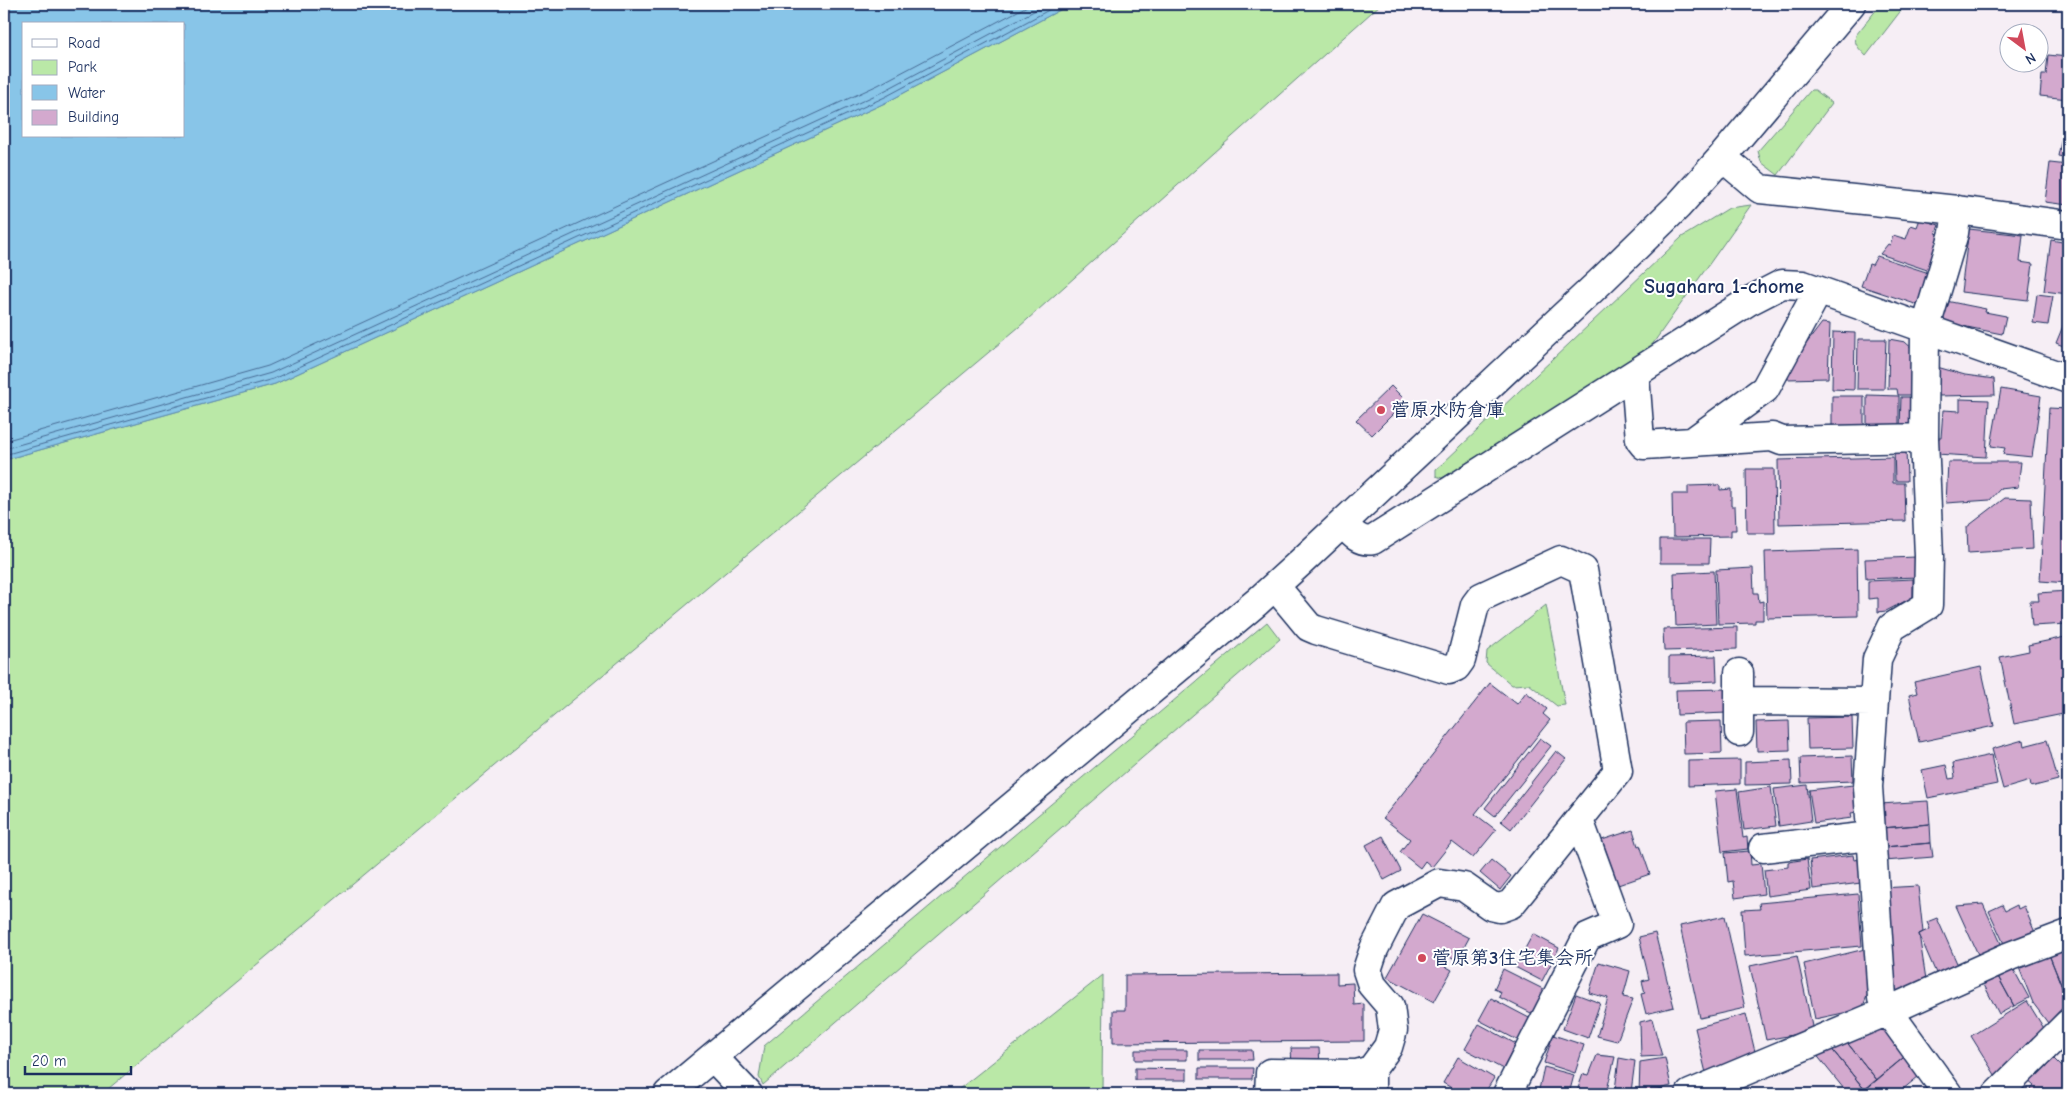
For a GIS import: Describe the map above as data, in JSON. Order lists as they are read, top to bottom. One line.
{"districts":["Sugahara 1-chome"],"places":["菅原水防倉庫","菅原第3住宅集会所"],"legend":["Road","Park","Water","Building"],"scale_bar":"20 m","north":"bottom right"}
